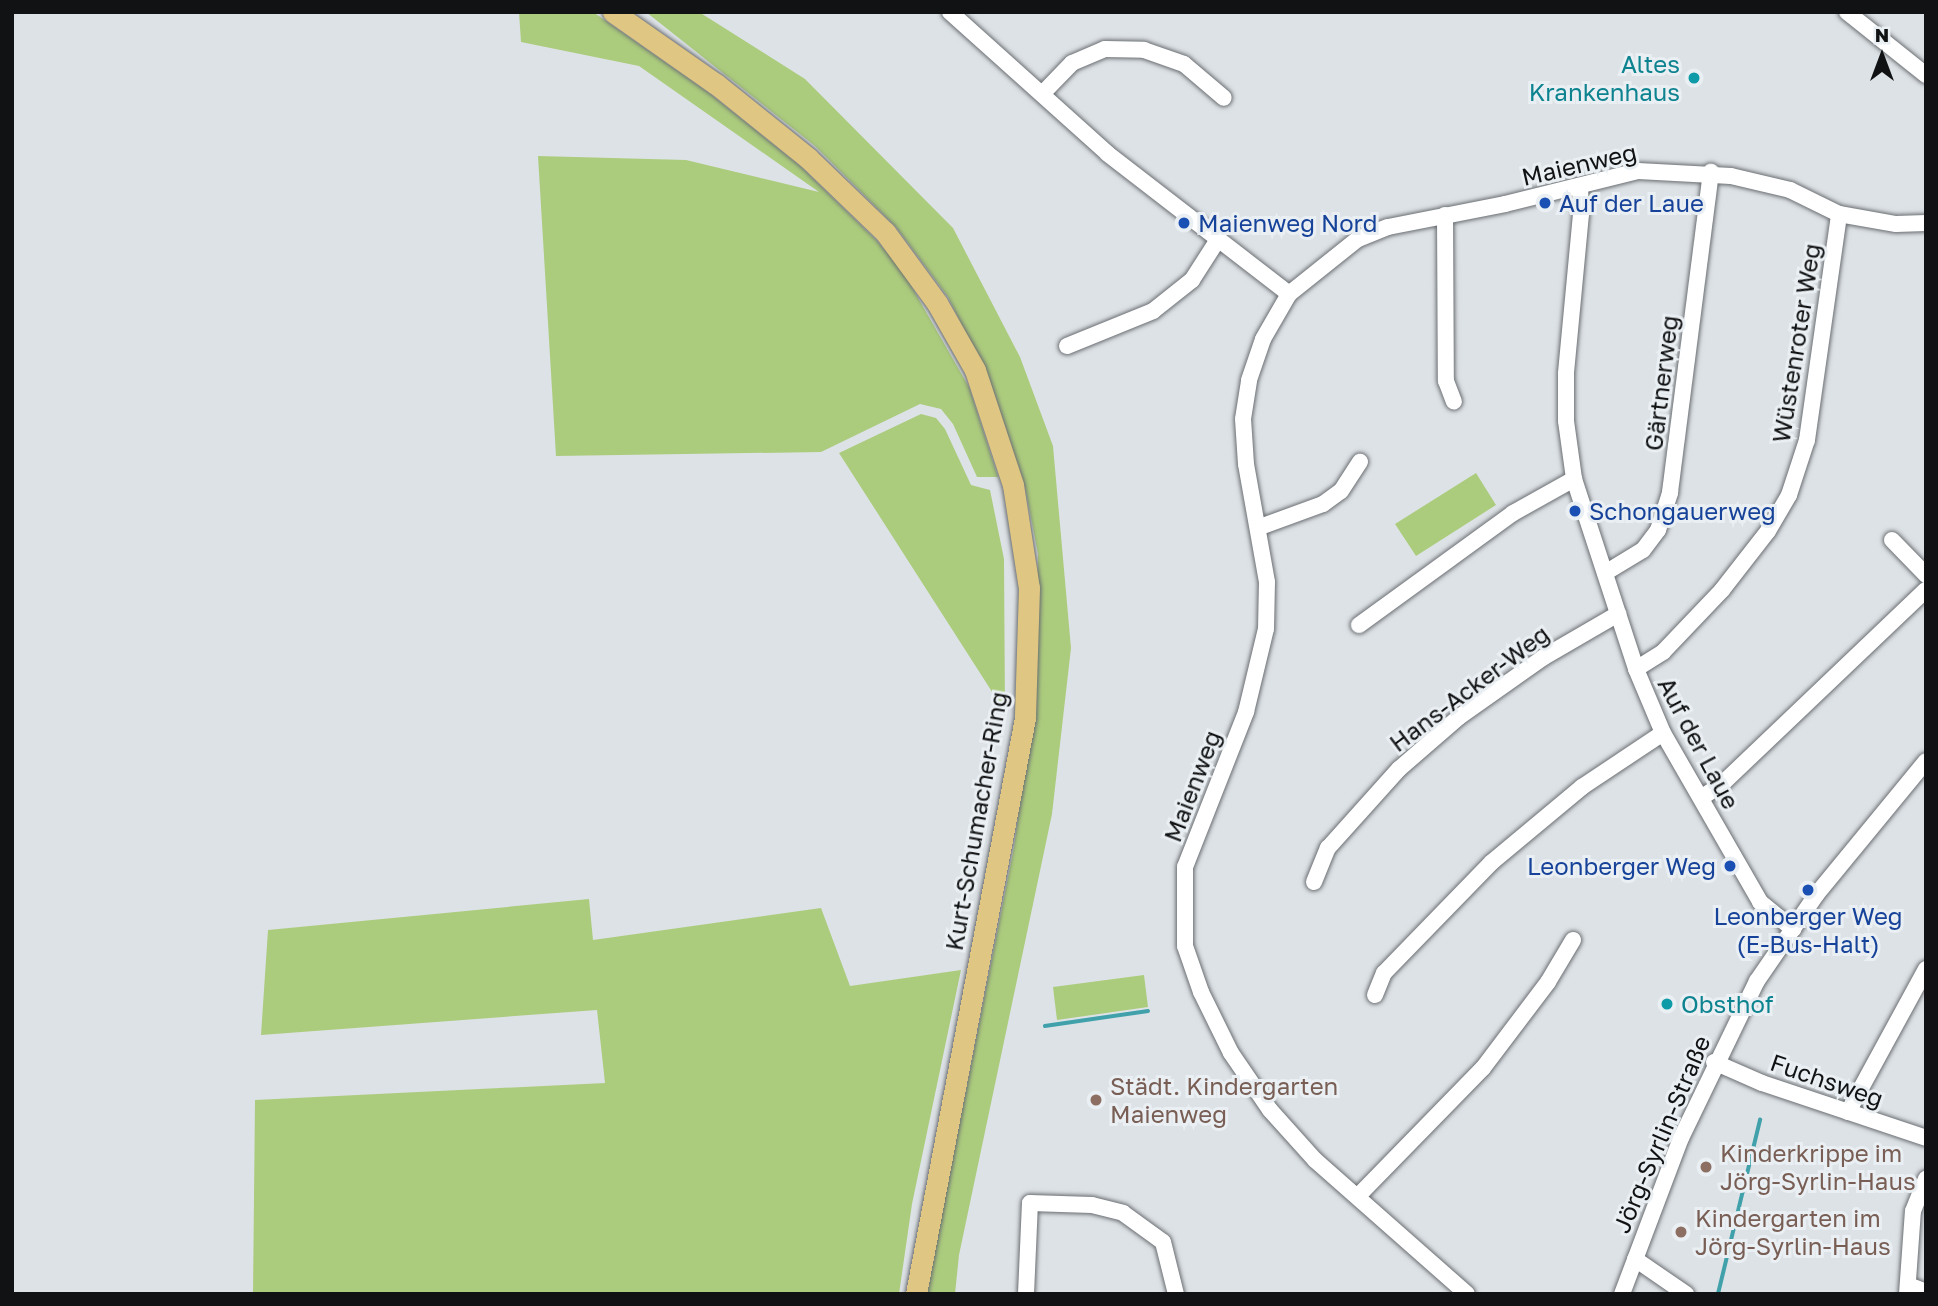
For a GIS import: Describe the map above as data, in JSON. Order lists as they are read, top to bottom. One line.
{"streets":{"main road":["Kurt-Schumacher-Ring"],"street":["Maienweg","Wüstenroter Weg","Gärtnerweg","Hans-Acker-Weg","Auf der Laue","Fuchsweg","Jörg-Syrlin-Straße"]},"crossings":[["Maienweg","Wüstenroter Weg"],["Maienweg","Gärtnerweg"],["Maienweg","Auf der Laue"],["Wüstenroter Weg","Auf der Laue"],["Gärtnerweg","Auf der Laue"],["Hans-Acker-Weg","Auf der Laue"],["Auf der Laue","Jörg-Syrlin-Straße"],["Fuchsweg","Jörg-Syrlin-Straße"]],"places":["Altes Krankenhaus","Auf der Laue","Maienweg Nord","Schongauerweg","Leonberger Weg","Leonberger Weg (E-Bus-Halt)","Obsthof","Städt. Kindergarten Maienweg","Kinderkrippe im Jörg-Syrlin-Haus","Kindergarten im Jörg-Syrlin-Haus"],"north":"top"}
